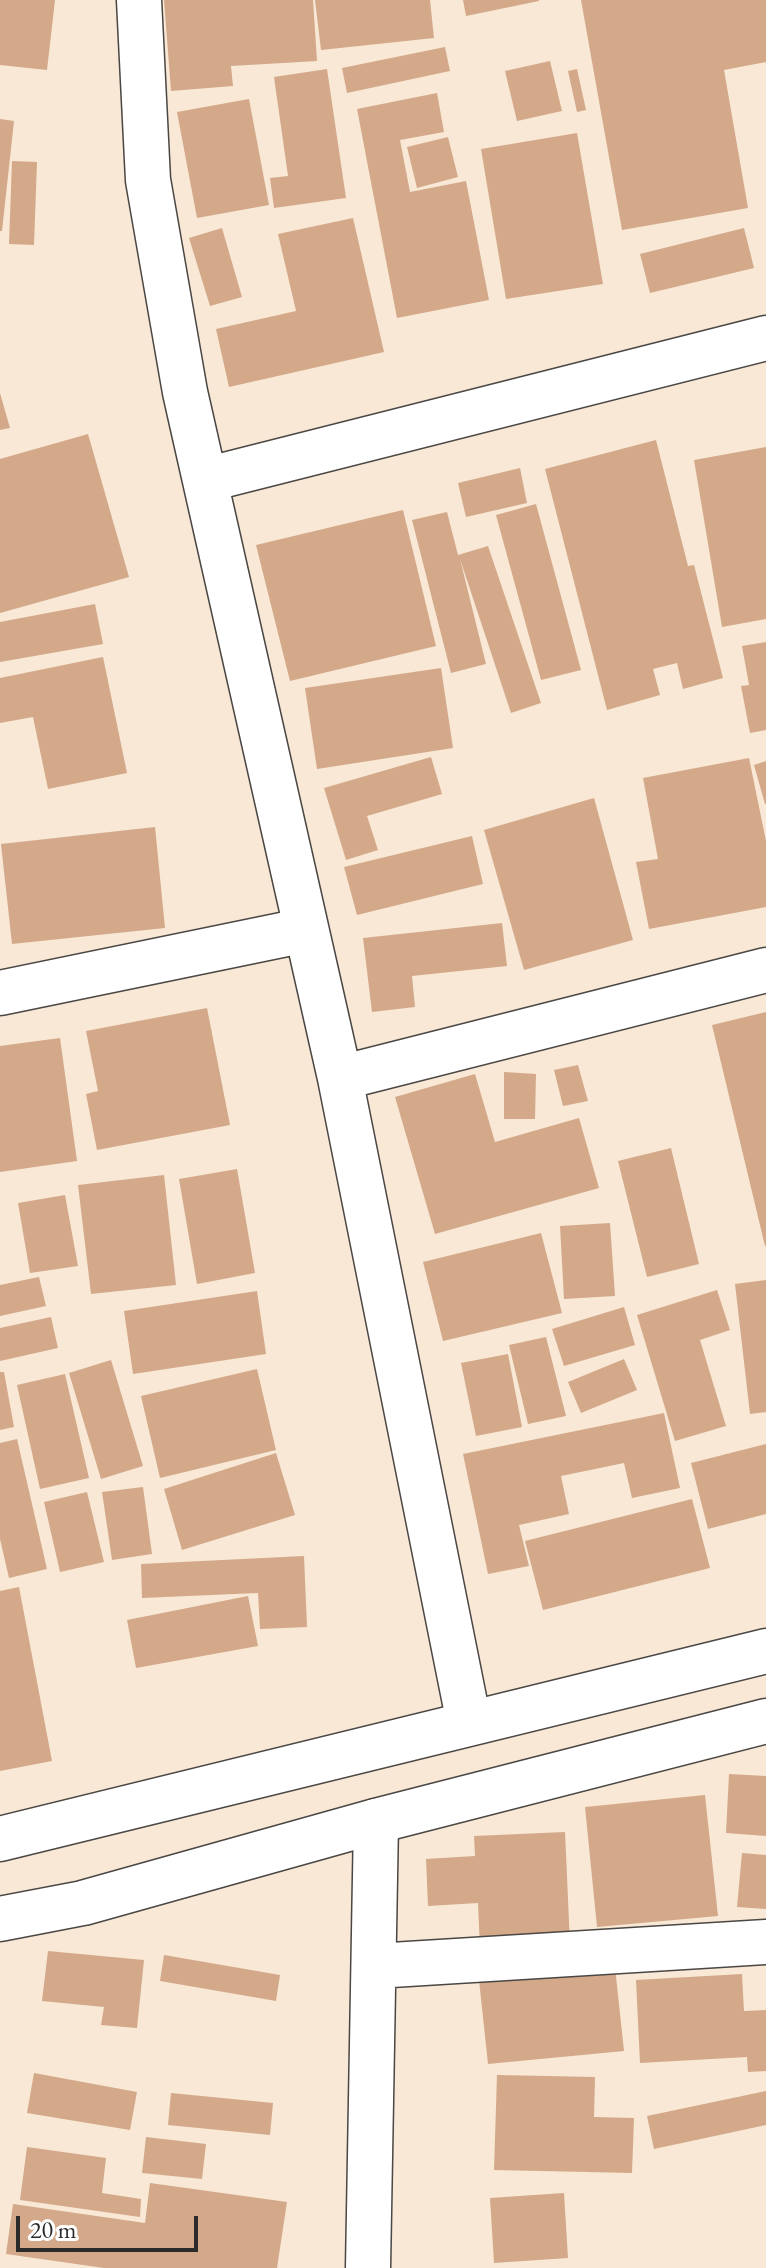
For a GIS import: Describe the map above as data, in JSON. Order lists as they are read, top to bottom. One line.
{"scale_bar":"20 m"}
